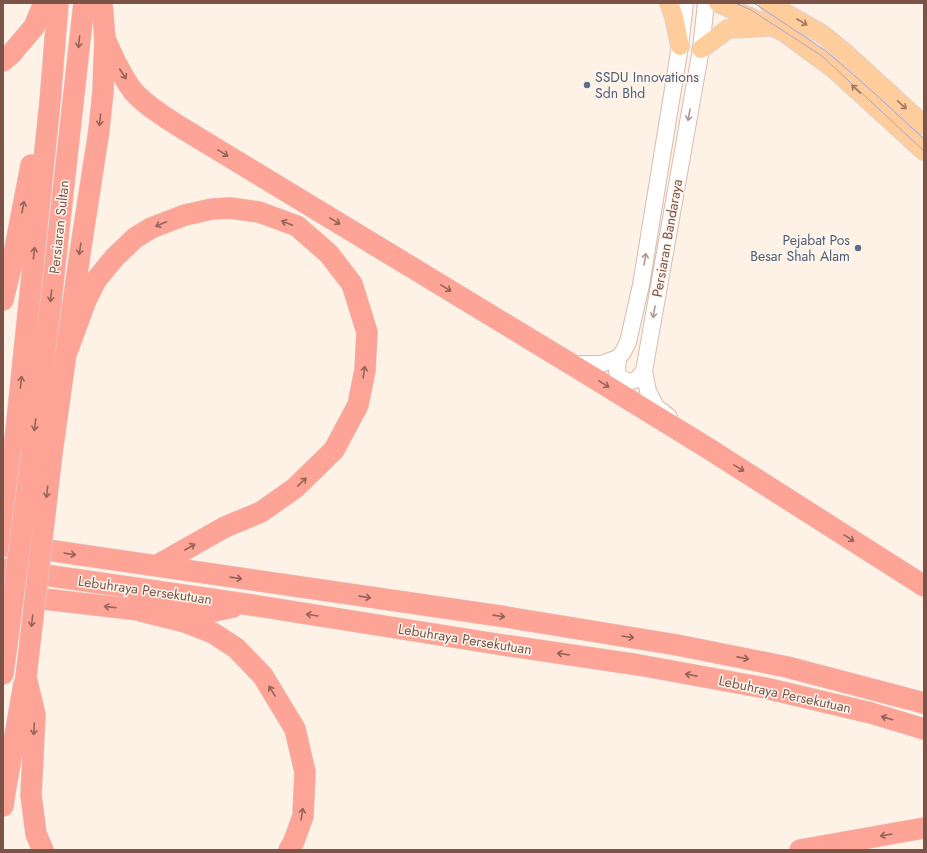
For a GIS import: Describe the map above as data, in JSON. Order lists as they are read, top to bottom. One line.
{"streets":{"highway":["Persiaran Sultan","Lebuhraya Persekutuan"],"main road":["Persiaran Bandaraya"]},"places":["SSDU Innovations Sdn Bhd","Pejabat Pos Besar Shah Alam"]}
